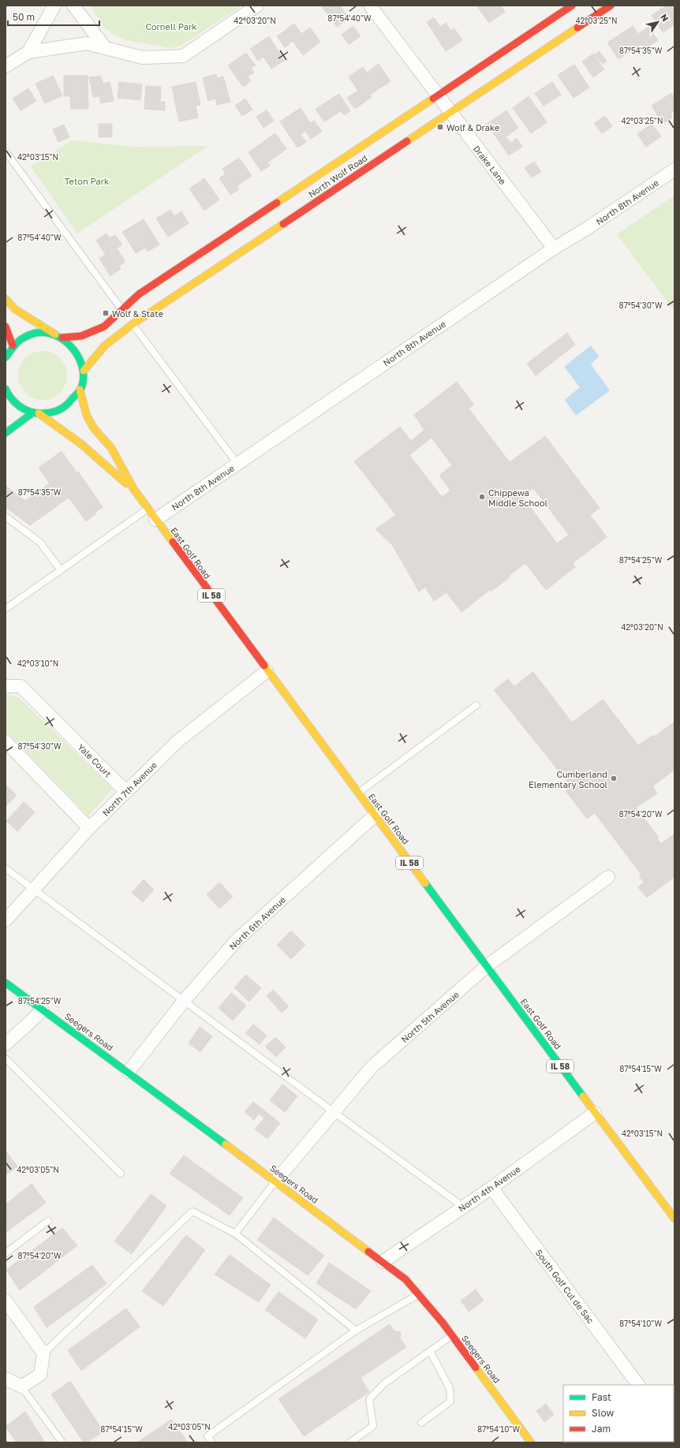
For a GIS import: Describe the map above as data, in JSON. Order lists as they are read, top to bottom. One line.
{"streets":{"main road":["North Wolf Road","East Golf Road","IL 58","Seegers Road"],"street":["Drake Lane","North 8th Avenue","Yale Court","North 7th Avenue","North 6th Avenue","North 5th Avenue","North 4th Avenue","South Golf Cul de Sac"]},"crossings":[["Drake Lane","North Wolf Road"],["Drake Lane","North 8th Avenue"],["North Wolf Road","IL 58"],["North 8th Avenue","East Golf Road"],["East Golf Road","IL 58"],["East Golf Road","North 7th Avenue"],["East Golf Road","North 6th Avenue"],["East Golf Road","North 5th Avenue"],["East Golf Road","North 4th Avenue"],["Yale Court","North 7th Avenue"],["North 6th Avenue","Seegers Road"],["North 5th Avenue","Seegers Road"],["Seegers Road","North 4th Avenue"],["North 4th Avenue","South Golf Cul de Sac"]],"parks":["Cornell Park","Teton Park"],"places":{"transit":["Wolf & Drake","Wolf & State"],"other":["Chippewa Middle School","Cumberland Elementary School"]},"legend":["Fast","Slow","Jam"],"scale_bar":"50 m","north":"top right","coordinates":["87°54'40\"W","42°03'25\"N","42°03'20\"N","87°54'35\"W","42°03'15\"N","87°54'30\"W","87°54'25\"W","42°03'10\"N","87°54'20\"W","87°54'15\"W","42°03'05\"N","87°54'10\"W"]}
